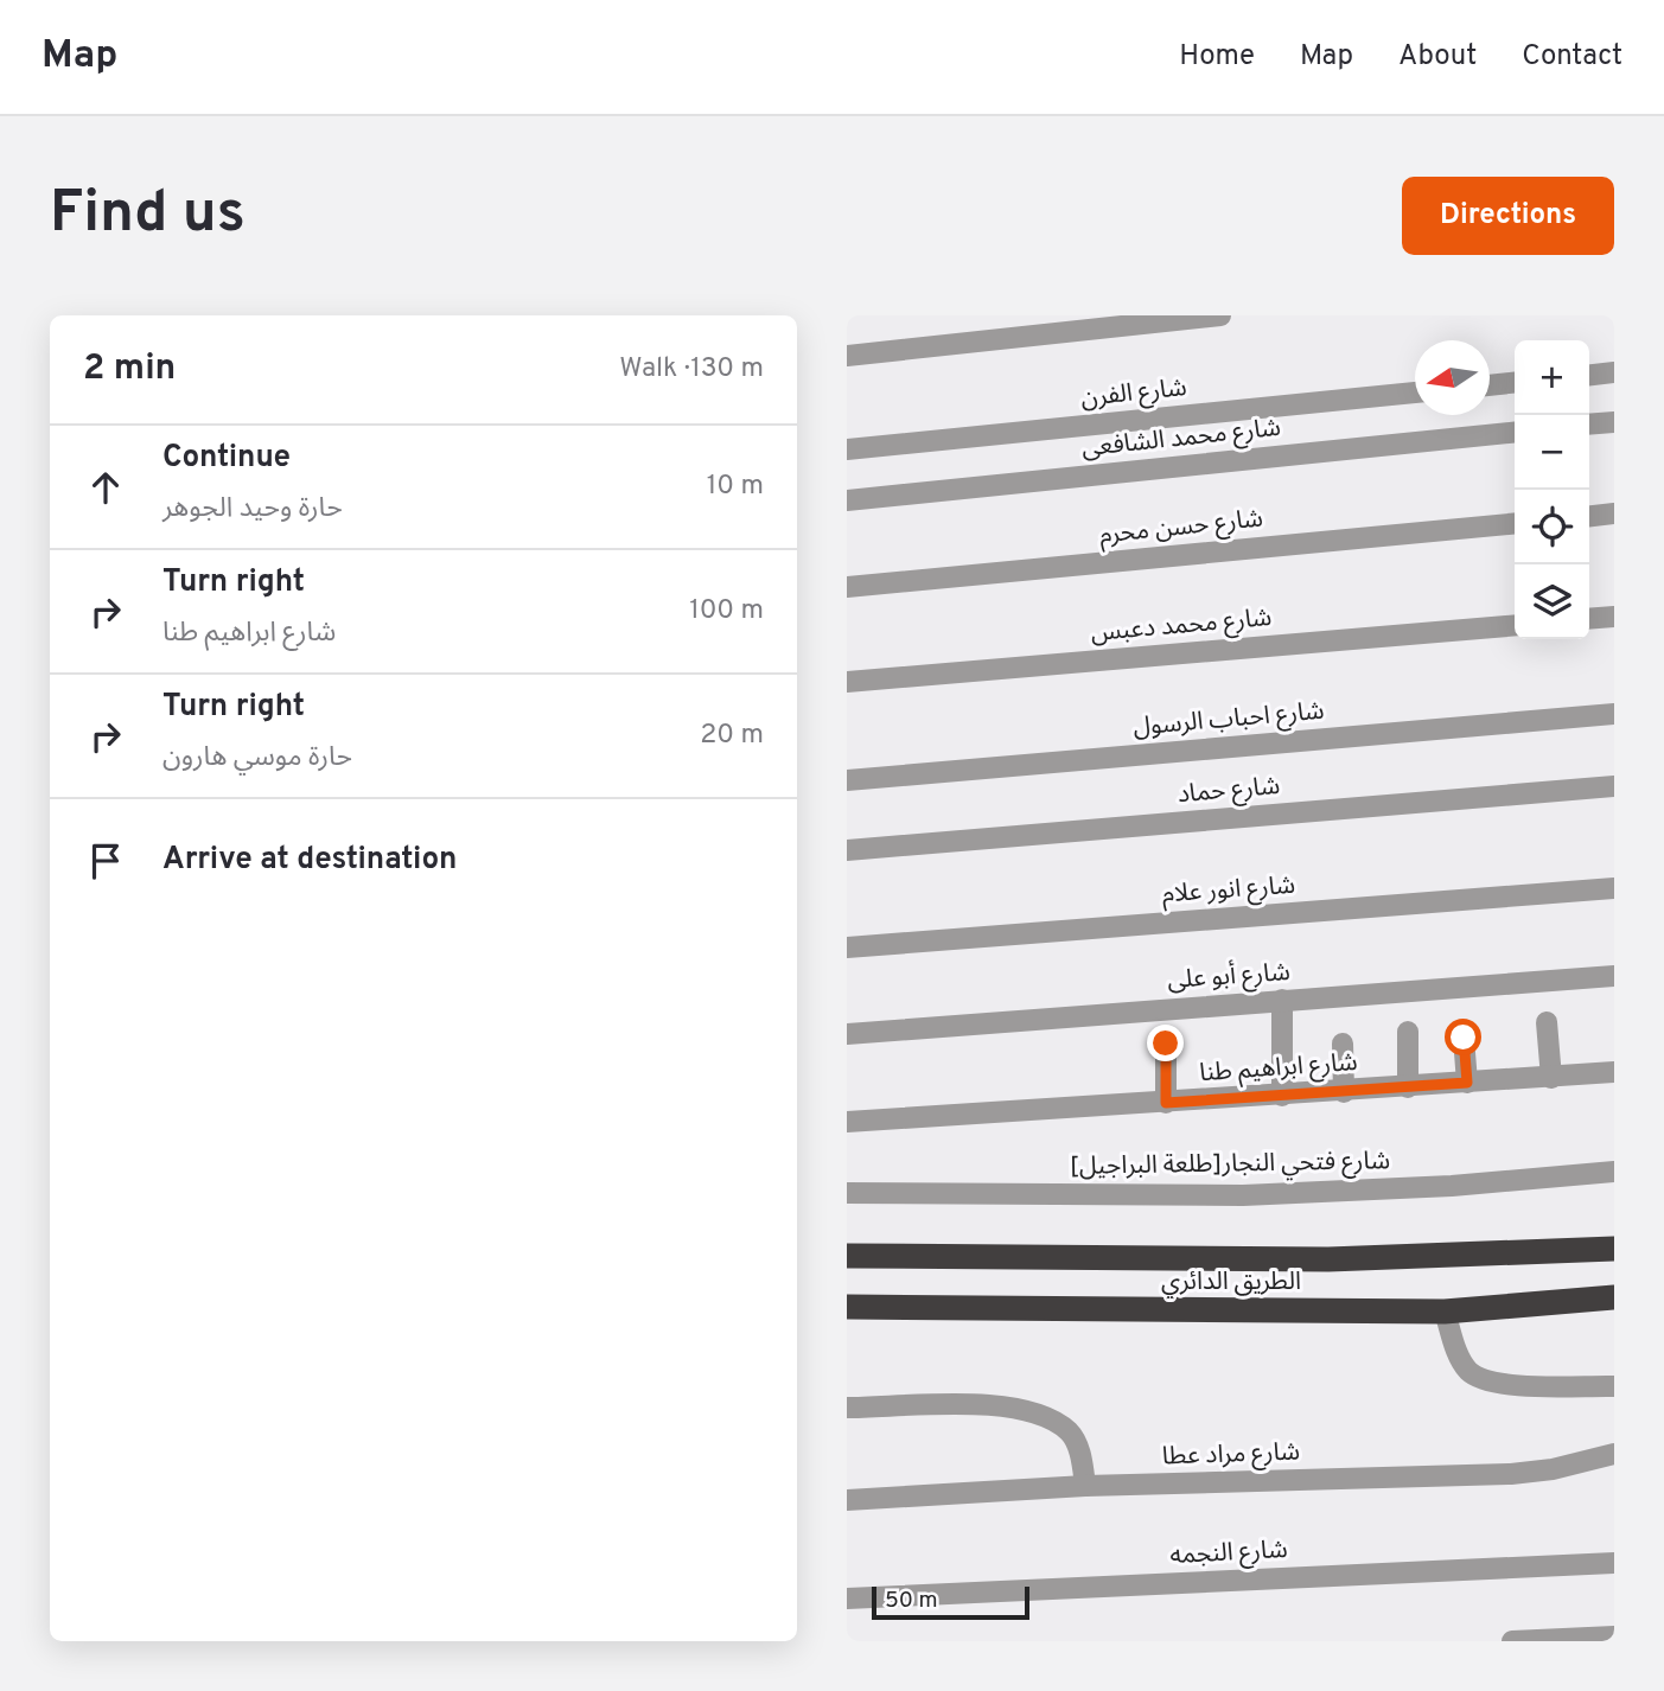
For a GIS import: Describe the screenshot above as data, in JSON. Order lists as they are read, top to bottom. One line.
{"streets":{"highway":["الطريق الدائري"],"street":["شارع الفرن","شارع محمد الشافعى","شارع حسن محرم","شارع محمد دعبس","شارع احباب الرسول","شارع حماد","شارع انور علام","شارع أبو على","شارع ابراهيم طنا","شارع فتحي النجار[طلعة البراجيل]","شارع مراد عطا","شارع النجمه"]},"scale_bar":"50 m","north":"left","page":{"header":"Map","nav":["Home","Map","About","Contact"],"buttons":"Directions","title":"Find us","heading":["2 min","Walk · 130 m"],"map_buttons":["+","−"],"list":[["Continue","حارة وحيد الجوهر","10 m"],["Turn right","شارع ابراهيم طنا","100 m"],["Turn right","حارة موسي هارون","20 m"],"Arrive at destination"],"scale":"50 m"}}
